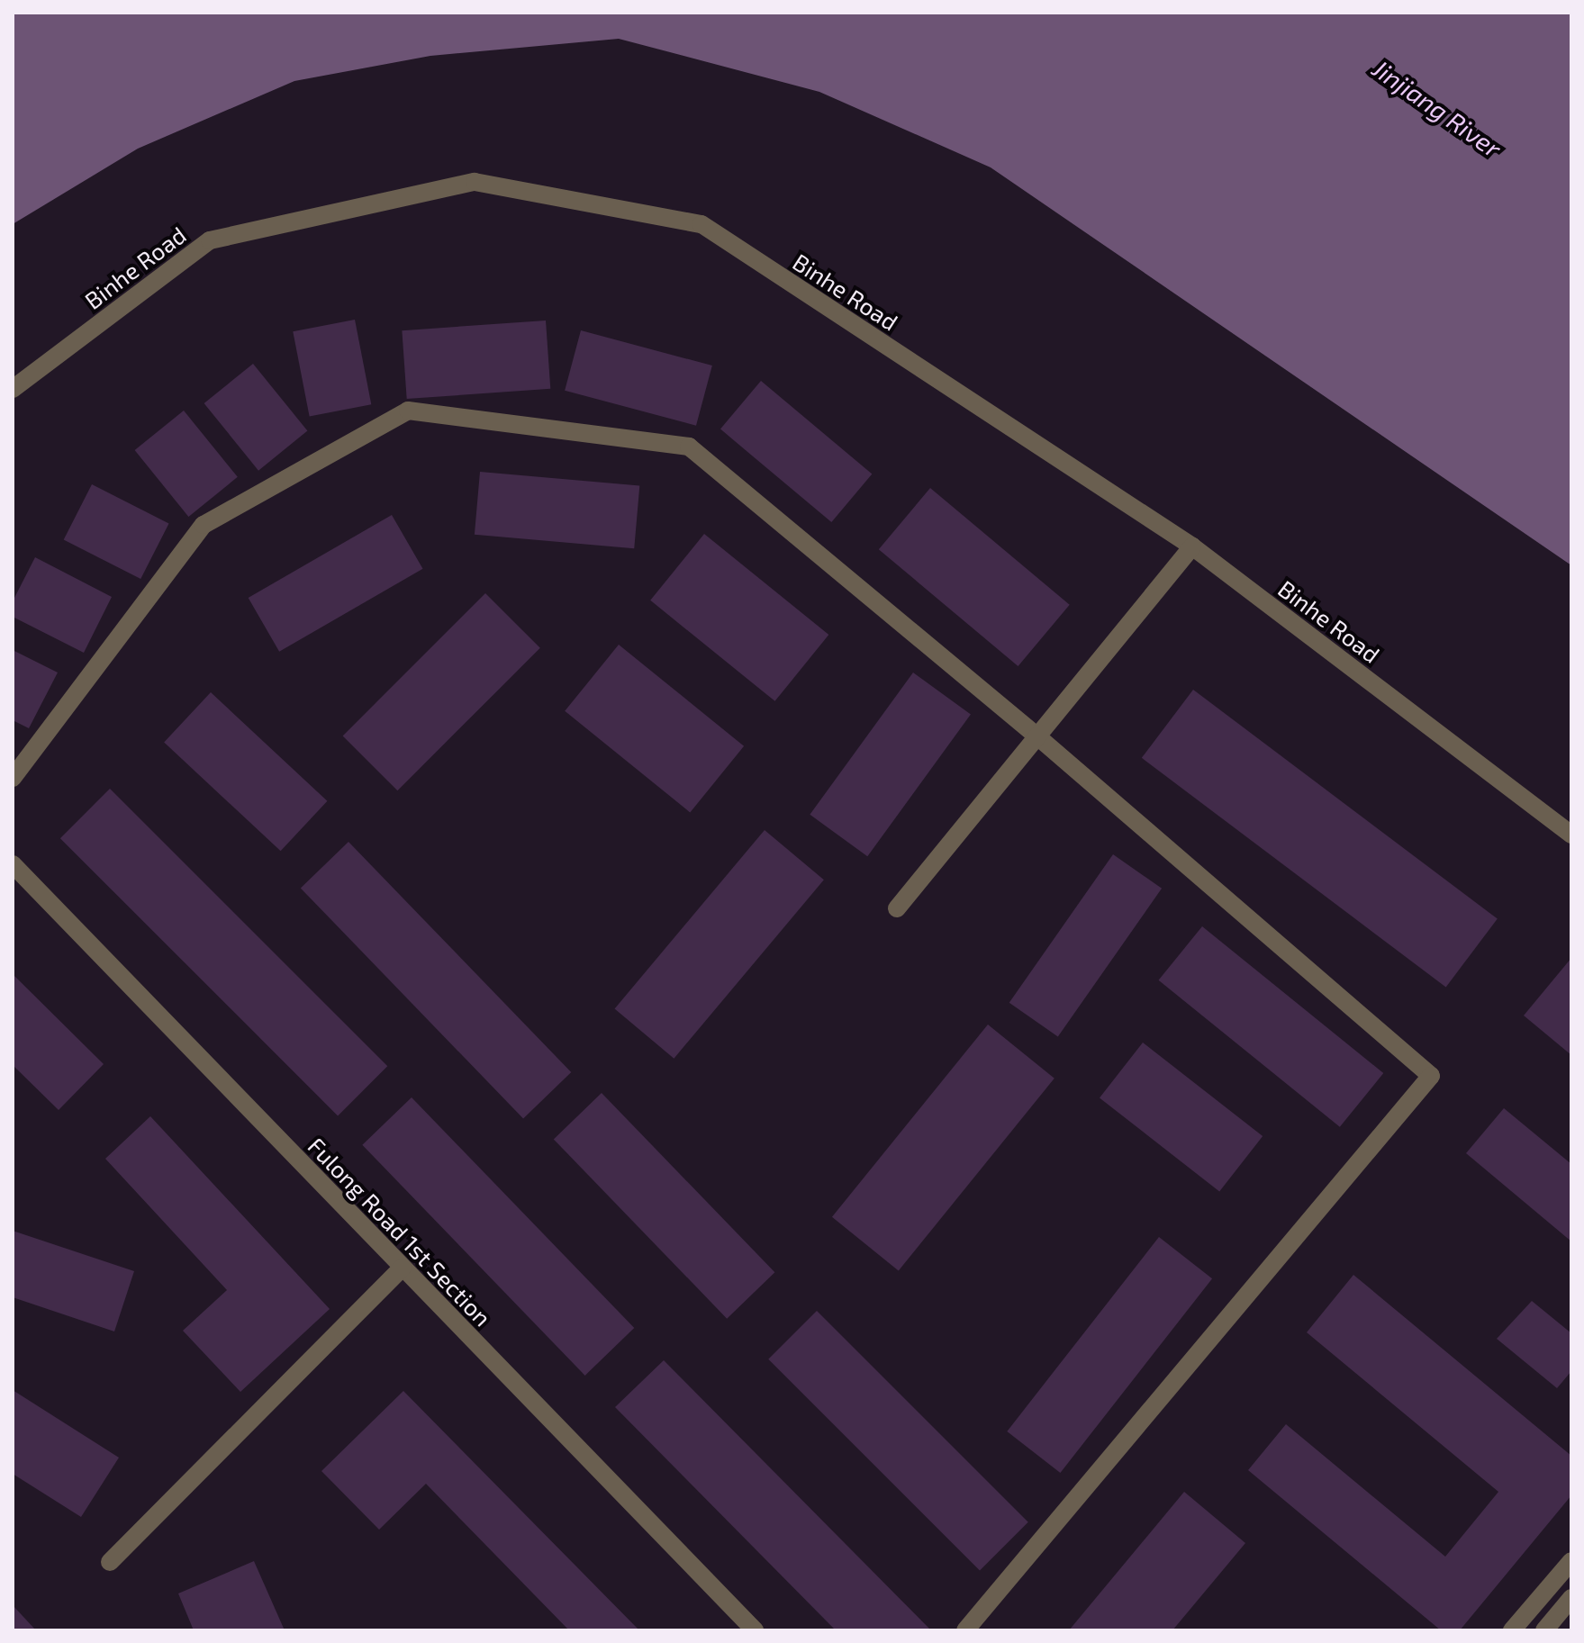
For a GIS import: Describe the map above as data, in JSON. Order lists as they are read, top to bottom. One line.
{"streets":{"street":["Binhe Road","Fulong Road 1st Section"]},"water":["Jinjiang River"]}
